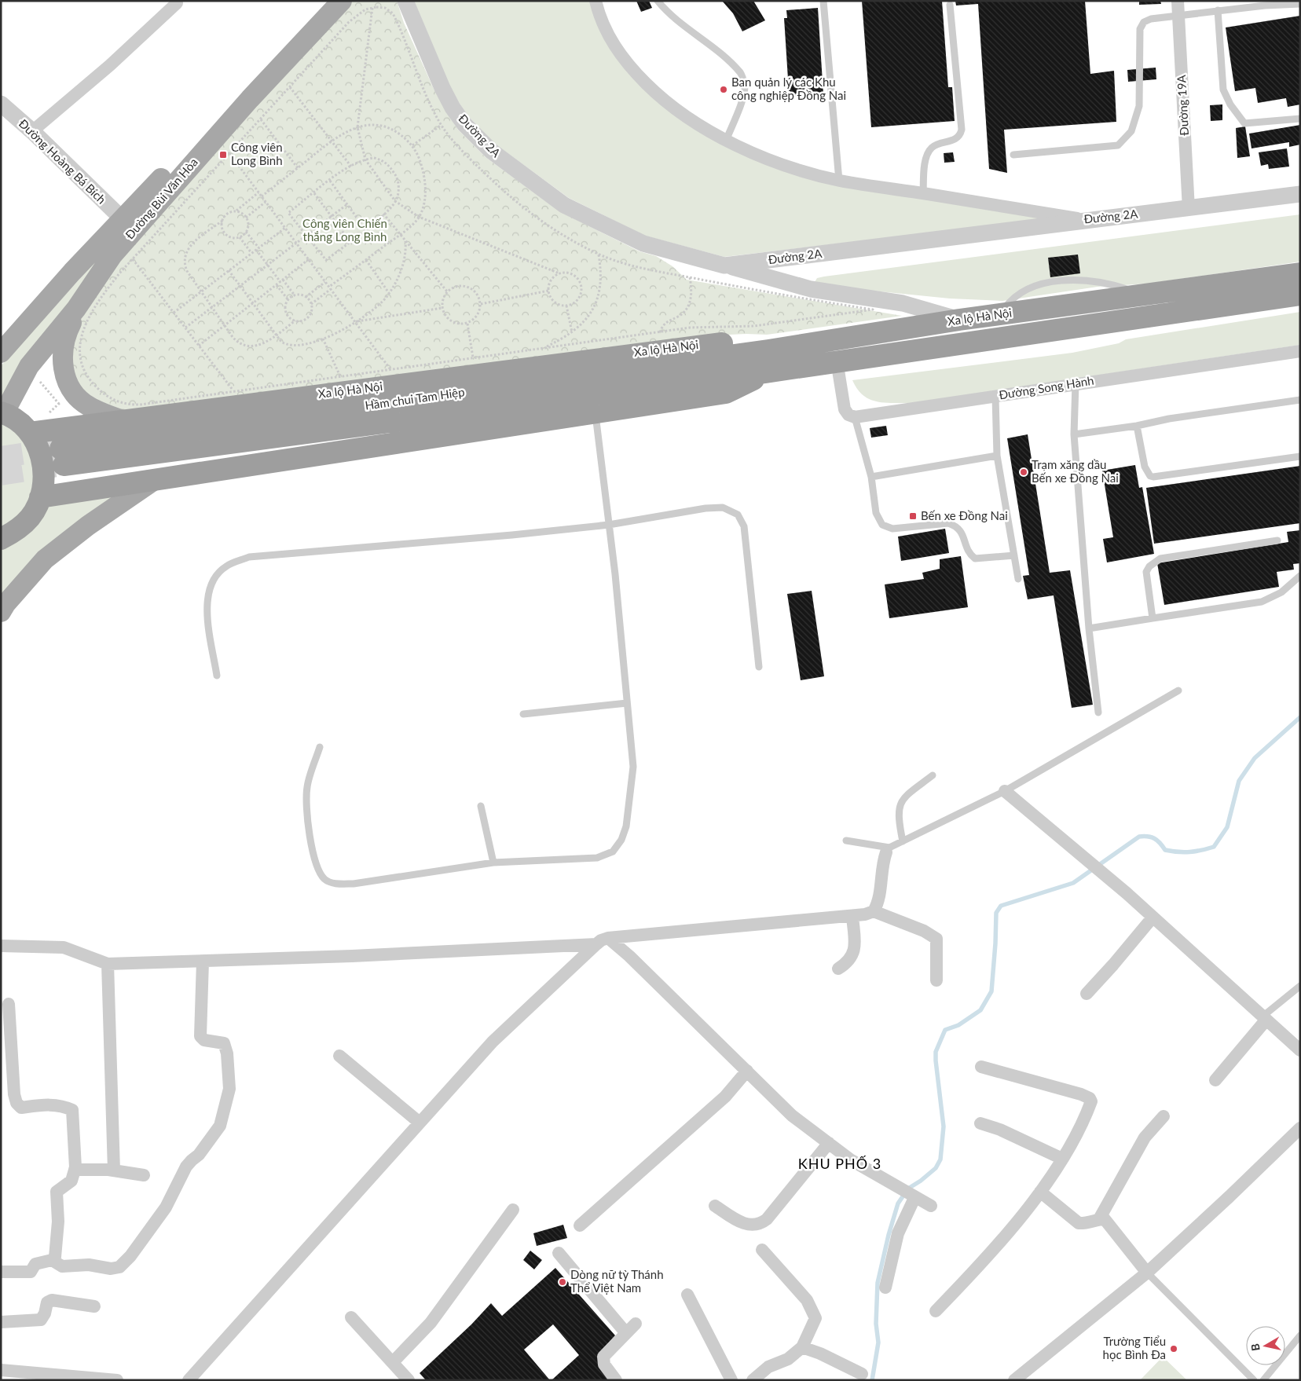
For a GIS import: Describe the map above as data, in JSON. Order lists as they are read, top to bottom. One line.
{"streets":{"highway":["Xa lộ Hà Nội","Hầm chui Tam Hiệp"],"main road":["Đường Bùi Văn Hòa"],"street":["Đường 19A","Đường 2A","Đường Hoàng Bá Bích","Đường Song Hành"]},"crossings":[["Đường 19A","Đường 2A"],["Đường Hoàng Bá Bích","Đường Bùi Văn Hòa"],["Xa lộ Hà Nội","Hầm chui Tam Hiệp"]],"districts":["KHU PHỐ 3"],"parks":["Công viên Chiến thắng Long Bình"],"places":{"other":["Ban quản lý các Khu công nghiệp Đồng Nai","Trạm xăng dầu Bến xe Đồng Nai","Dòng nữ tỳ Thánh Thể Việt Nam","Trường Tiểu học Bình Đa"],"transit":["Công viên Long Bình","Bến xe Đồng Nai"]},"north":"left"}
